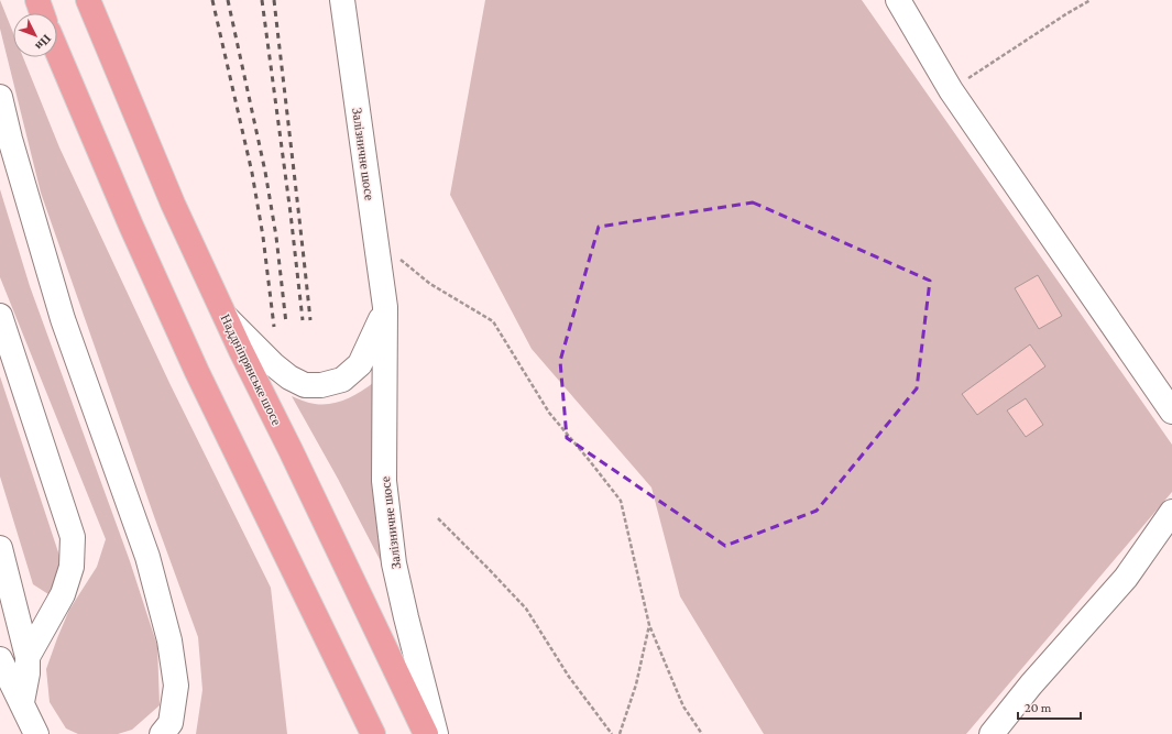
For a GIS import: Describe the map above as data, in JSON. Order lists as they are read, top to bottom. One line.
{"streets":{"main road":["Наддніпрянське шосе"],"street":["Залізничне шосе"]},"scale_bar":"20 m","north":"bottom right"}
